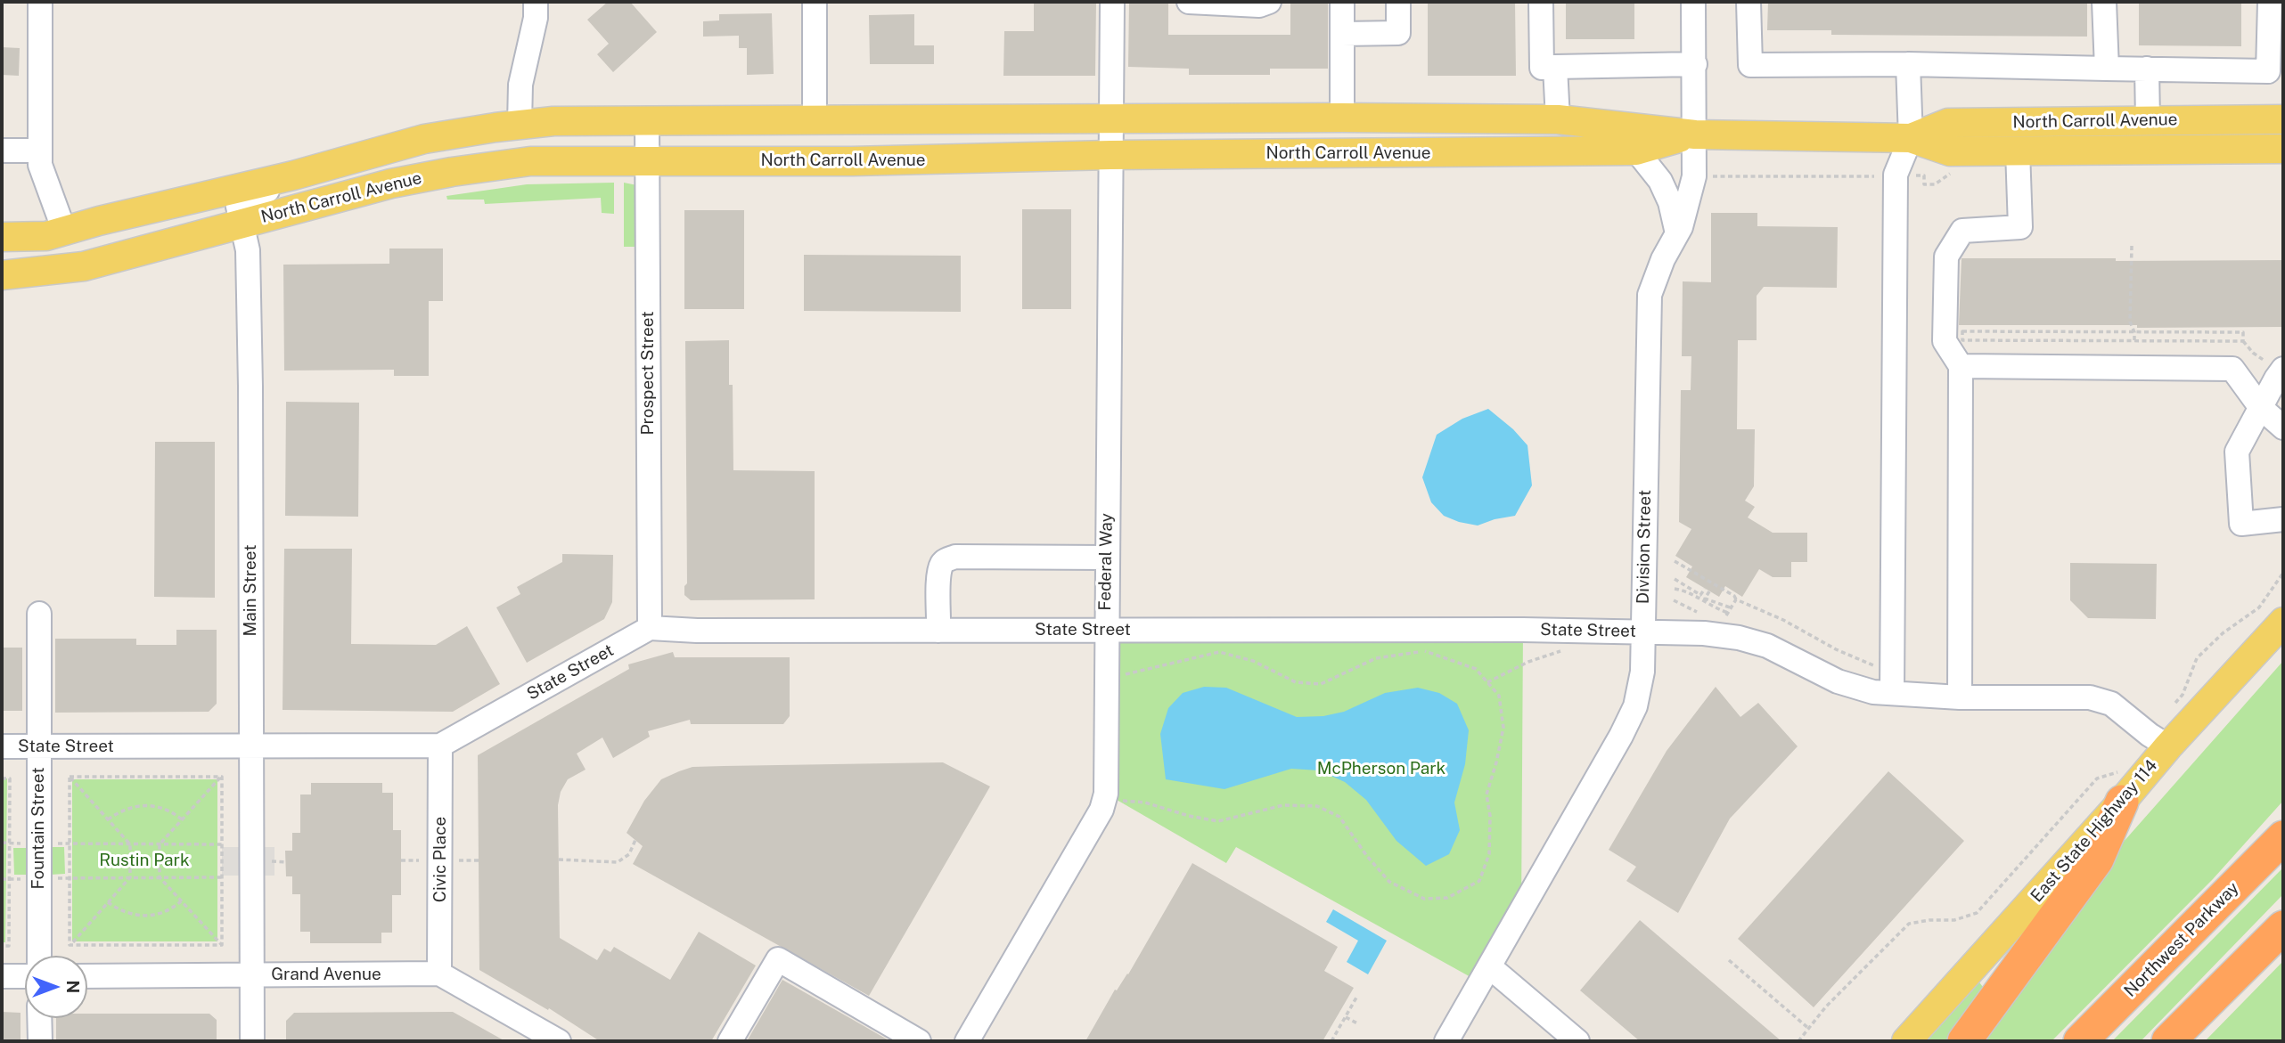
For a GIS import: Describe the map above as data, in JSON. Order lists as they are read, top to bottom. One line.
{"streets":{"highway":["Northwest Parkway"],"main road":["North Carroll Avenue","East State Highway 114"],"street":["Prospect Street","Division Street","Federal Way","Main Street","State Street","Fountain Street","Civic Place","Grand Avenue"]},"crossings":[["North Carroll Avenue","Prospect Street"],["North Carroll Avenue","Division Street"],["North Carroll Avenue","Federal Way"],["North Carroll Avenue","Main Street"],["Prospect Street","State Street"],["Division Street","State Street"],["Federal Way","State Street"],["Main Street","State Street"],["Main Street","Grand Avenue"],["State Street","Fountain Street"],["State Street","East State Highway 114"],["State Street","Civic Place"],["Civic Place","Grand Avenue"]],"parks":["McPherson Park","Rustin Park"],"north":"right"}
